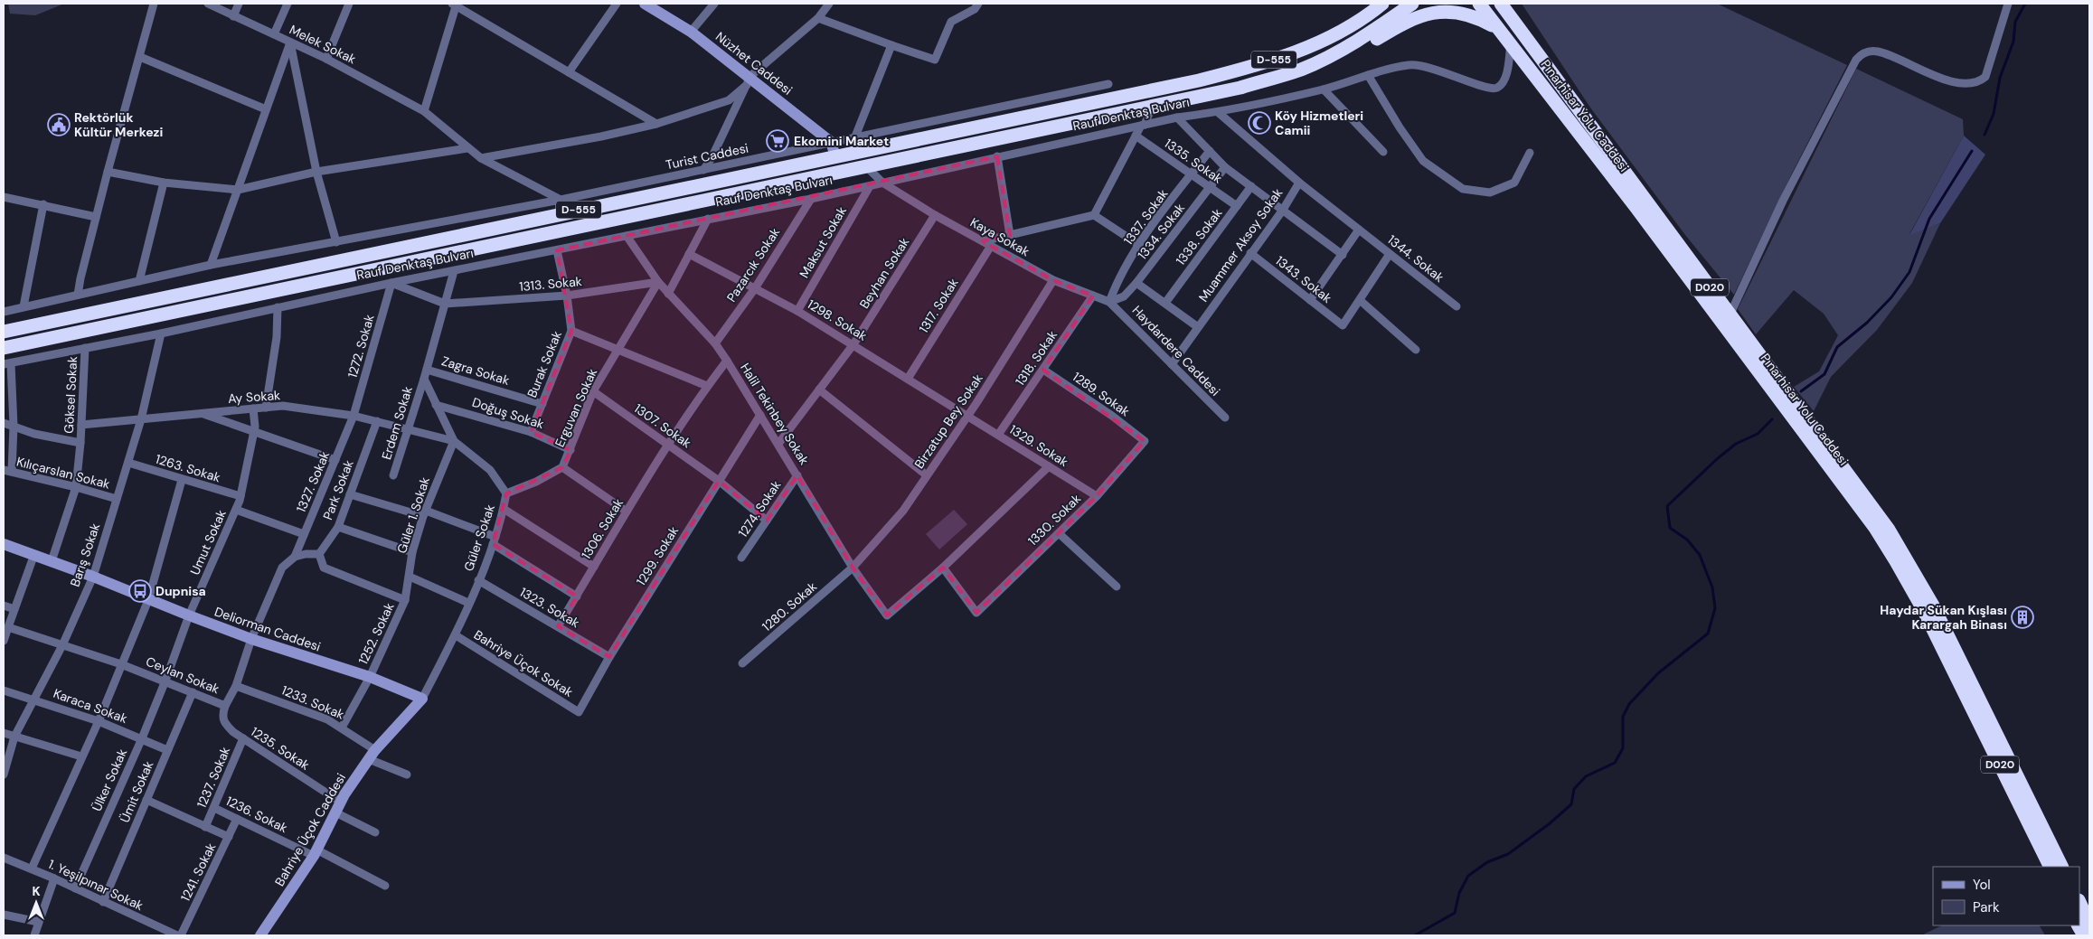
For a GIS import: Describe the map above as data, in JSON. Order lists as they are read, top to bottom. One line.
{"streets":{"highway":["D-555","Rauf Denktaş Bulvarı","Pınarhisar Yolu Caddesi","D020"],"street":["Melek Sokak","Nüzhet Caddesi","Turist Caddesi","1335. Sokak","1337. Sokak","1334. Sokak","Kaya Sokak","1338. Sokak","Maksut Sokak","Muammer Aksoy Sokak","1344. Sokak","Pazarcık Sokak","Beyhan Sokak","1343. Sokak","1313. Sokak","1317. Sokak","1298. Sokak","1272. Sokak","Haydardere Caddesi","1318. Sokak","Burak Sokak","Zagra Sokak","1289. Sokak","Göksel Sokak","Ay Sokak","Erguvan Sokak","Doğuş Sokak","Halil Tekinbey Sokak","Birzatup Bey Sokak","Erdem Sokak","1307. Sokak","1329. Sokak","1263. Sokak","Kılıçarslan Sokak","1327. Sokak","Park Sokak","1274. Sokak","Güler 1. Sokak","1330. Sokak","1306. Sokak","Güler Sokak","Umut Sokak","Barış Sokak","1299. Sokak","1280. Sokak","1323. Sokak","Deliorman Caddesi","1252. Sokak","Bahriye Üçok Sokak","Ceylan Sokak","1233. Sokak","Karaca Sokak","1235. Sokak","1237. Sokak","Ülker Sokak","Ümit Sokak","1236. Sokak","Bahriye Üçok Caddesi","1241. Sokak","1. Yeşilpınar Sokak"]},"crossings":[["Melek Sokak","Turist Caddesi"],["Nüzhet Caddesi","Turist Caddesi"],["Rauf Denktaş Bulvarı","Pınarhisar Yolu Caddesi"],["Rauf Denktaş Bulvarı","Kaya Sokak"],["Rauf Denktaş Bulvarı","Maksut Sokak"],["Rauf Denktaş Bulvarı","Muammer Aksoy Sokak"],["Rauf Denktaş Bulvarı","Pazarcık Sokak"],["Rauf Denktaş Bulvarı","1272. Sokak"],["Rauf Denktaş Bulvarı","Burak Sokak"],["Rauf Denktaş Bulvarı","Göksel Sokak"],["Rauf Denktaş Bulvarı","Halil Tekinbey Sokak"],["Rauf Denktaş Bulvarı","Barış Sokak"],["1335. Sokak","1337. Sokak"],["1335. Sokak","1334. Sokak"],["1335. Sokak","1338. Sokak"],["1337. Sokak","1334. Sokak"],["1337. Sokak","Kaya Sokak"],["1337. Sokak","Haydardere Caddesi"],["1334. Sokak","Kaya Sokak"],["1334. Sokak","Haydardere Caddesi"],["Kaya Sokak","Beyhan Sokak"],["Kaya Sokak","1317. Sokak"],["Kaya Sokak","Haydardere Caddesi"],["Kaya Sokak","1318. Sokak"],["Kaya Sokak","Birzatup Bey Sokak"],["Maksut Sokak","1298. Sokak"],["Muammer Aksoy Sokak","1344. Sokak"],["Muammer Aksoy Sokak","1343. Sokak"],["Muammer Aksoy Sokak","Haydardere Caddesi"],["Pazarcık Sokak","1298. Sokak"],["Pazarcık Sokak","Halil Tekinbey Sokak"],["Beyhan Sokak","1298. Sokak"],["Beyhan Sokak","Halil Tekinbey Sokak"],["1313. Sokak","Burak Sokak"],["1313. Sokak","Erguvan Sokak"],["1313. Sokak","Halil Tekinbey Sokak"],["1317. Sokak","1298. Sokak"],["1298. Sokak","Birzatup Bey Sokak"],["1298. Sokak","1329. Sokak"],["1272. Sokak","Ay Sokak"],["1272. Sokak","1327. Sokak"],["1318. Sokak","1289. Sokak"],["1318. Sokak","1329. Sokak"],["Burak Sokak","Zagra Sokak"],["Burak Sokak","Doğuş Sokak"],["1289. Sokak","1330. Sokak"],["Göksel Sokak","Ay Sokak"],["Göksel Sokak","Kılıçarslan Sokak"],["Göksel Sokak","Deliorman Caddesi"],["Ay Sokak","Erdem Sokak"],["Ay Sokak","1327. Sokak"],["Ay Sokak","Park Sokak"],["Ay Sokak","Güler 1. Sokak"],["Ay Sokak","Güler Sokak"],["Ay Sokak","Umut Sokak"],["Ay Sokak","Barış Sokak"],["Erguvan Sokak","Doğuş Sokak"],["Erguvan Sokak","Halil Tekinbey Sokak"],["Erguvan Sokak","1307. Sokak"],["Erguvan Sokak","Güler Sokak"],["Doğuş Sokak","Güler Sokak"],["Halil Tekinbey Sokak","Birzatup Bey Sokak"],["Halil Tekinbey Sokak","1274. Sokak"],["Halil Tekinbey Sokak","1330. Sokak"],["Halil Tekinbey Sokak","1299. Sokak"],["Halil Tekinbey Sokak","1280. Sokak"],["Birzatup Bey Sokak","1329. Sokak"],["Birzatup Bey Sokak","1280. Sokak"],["Erdem Sokak","Güler Sokak"],["1307. Sokak","1274. Sokak"],["1307. Sokak","1306. Sokak"],["1307. Sokak","1299. Sokak"],["1329. Sokak","1330. Sokak"],["1263. Sokak","Umut Sokak"],["1263. Sokak","Barış Sokak"],["Kılıçarslan Sokak","Barış Sokak"],["Güler 1. Sokak","Güler Sokak"],["Güler 1. Sokak","1252. Sokak"],["1306. Sokak","1323. Sokak"],["Güler Sokak","1323. Sokak"],["Güler Sokak","Deliorman Caddesi"],["Güler Sokak","Bahriye Üçok Sokak"],["Güler Sokak","Bahriye Üçok Caddesi"],["Umut Sokak","Deliorman Caddesi"],["Umut Sokak","Ceylan Sokak"],["Umut Sokak","Ülker Sokak"],["Barış Sokak","Deliorman Caddesi"],["Barış Sokak","Ceylan Sokak"],["Barış Sokak","Karaca Sokak"],["1299. Sokak","1323. Sokak"],["1299. Sokak","Bahriye Üçok Sokak"],["Deliorman Caddesi","1252. Sokak"],["Deliorman Caddesi","Ceylan Sokak"],["Deliorman Caddesi","Bahriye Üçok Caddesi"],["1252. Sokak","1233. Sokak"],["Ceylan Sokak","1233. Sokak"],["Ceylan Sokak","1235. Sokak"],["Ceylan Sokak","Ülker Sokak"],["Ceylan Sokak","Ümit Sokak"],["1233. Sokak","Bahriye Üçok Caddesi"],["Karaca Sokak","Ülker Sokak"],["Karaca Sokak","Ümit Sokak"],["1235. Sokak","1237. Sokak"],["1235. Sokak","Bahriye Üçok Caddesi"],["1237. Sokak","1236. Sokak"],["Ülker Sokak","1. Yeşilpınar Sokak"],["Ümit Sokak","1. Yeşilpınar Sokak"],["1236. Sokak","Bahriye Üçok Caddesi"],["1236. Sokak","1241. Sokak"],["1241. Sokak","1. Yeşilpınar Sokak"]],"places":{"mosque":["Köy Hizmetleri Camii"],"public building":["Rektörlük Kültür Merkezi"],"supermarket":["Ekomini Market"],"bus stop":["Dupnisa"],"building":["Haydar Sükan Kışlası Karargah Binası"]},"legend":["Yol","Park"],"north":"top"}
